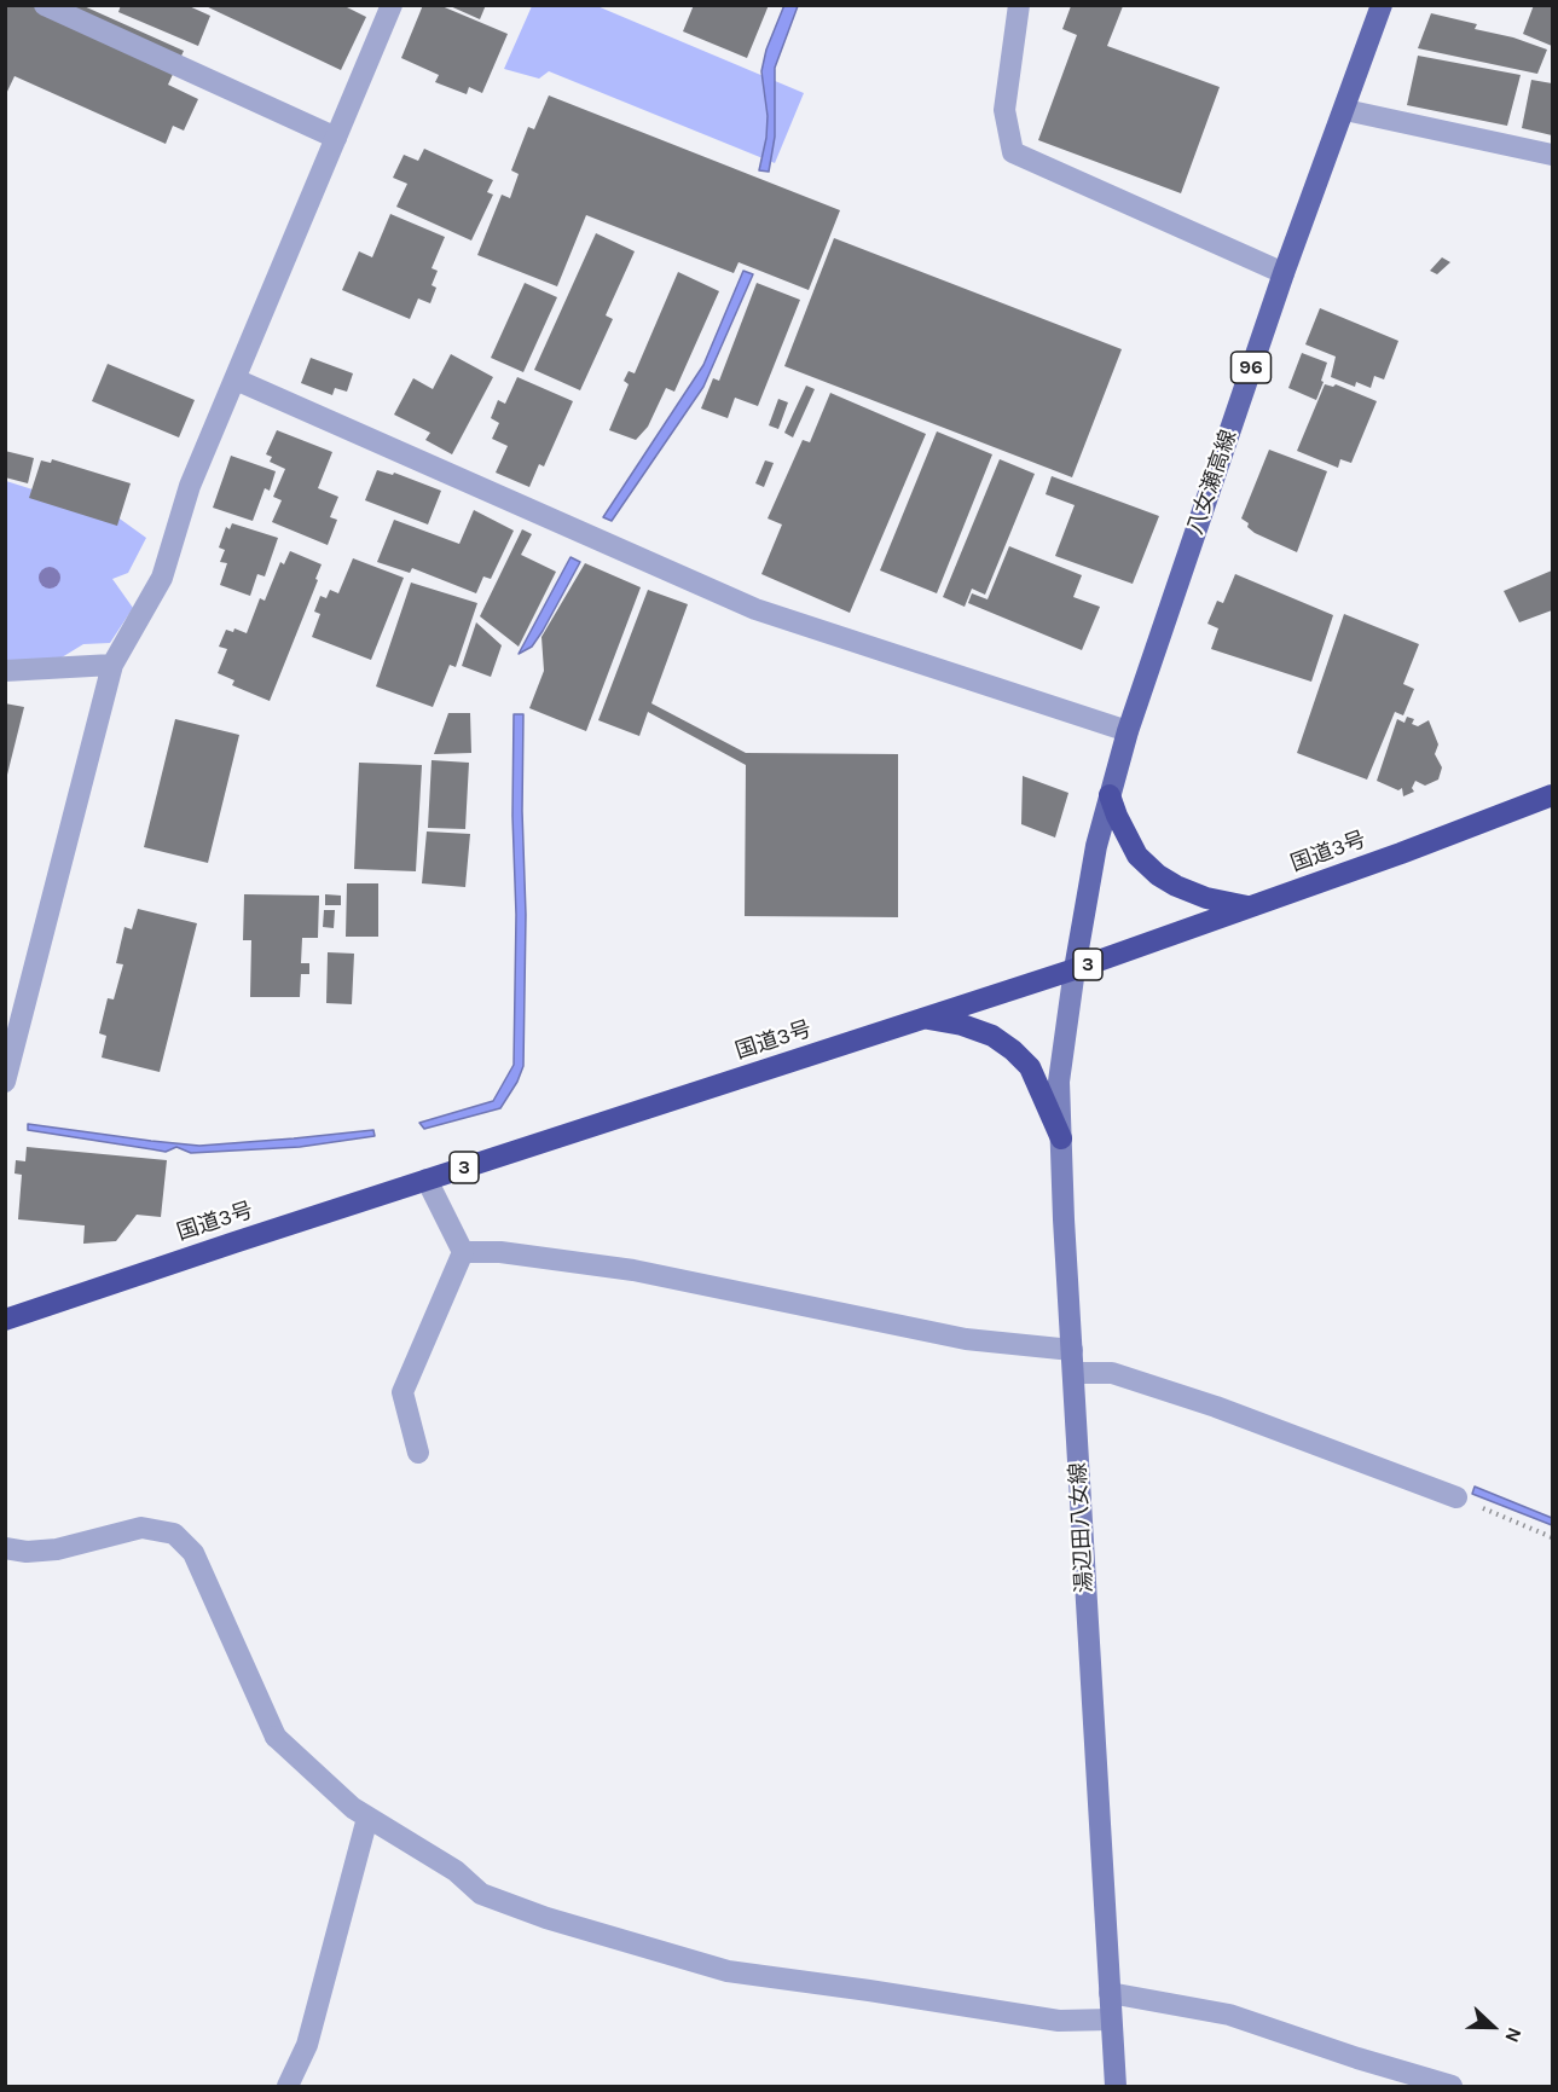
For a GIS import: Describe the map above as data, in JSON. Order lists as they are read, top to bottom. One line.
{"streets":{"highway":["国道3号","3"],"main road":["96","八女瀬高線","湯辺田八女線"]},"crossings":[["八女瀬高線","国道3号"],["八女瀬高線","湯辺田八女線"],["国道3号","湯辺田八女線"]],"north":"right"}
